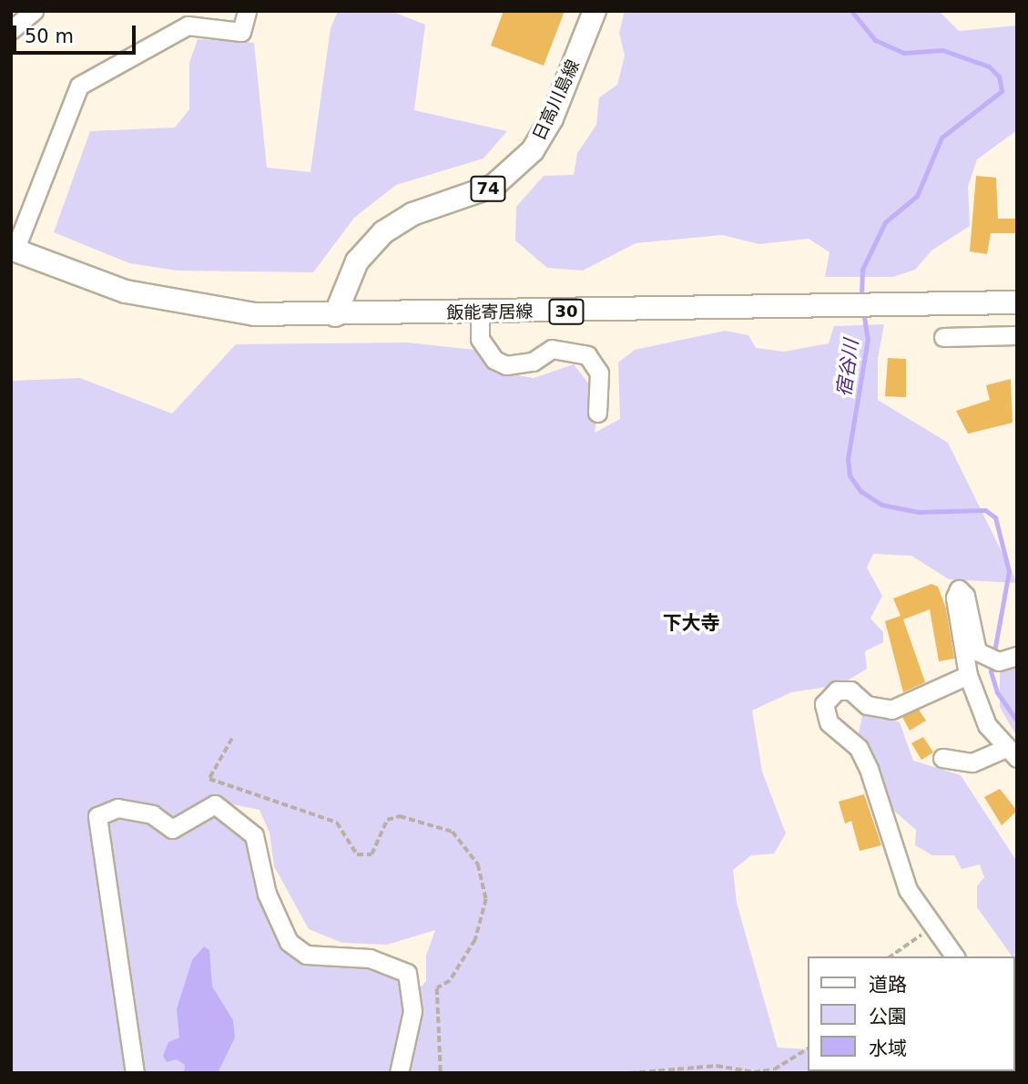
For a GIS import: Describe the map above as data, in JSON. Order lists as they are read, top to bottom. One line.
{"streets":{"main road":["日高川島線","74","30","飯能寄居線"]},"crossings":[["日高川島線","飯能寄居線"]],"districts":["下大寺"],"water":["宿谷川"],"legend":["道路","公園","水域"],"scale_bar":"50 m"}
